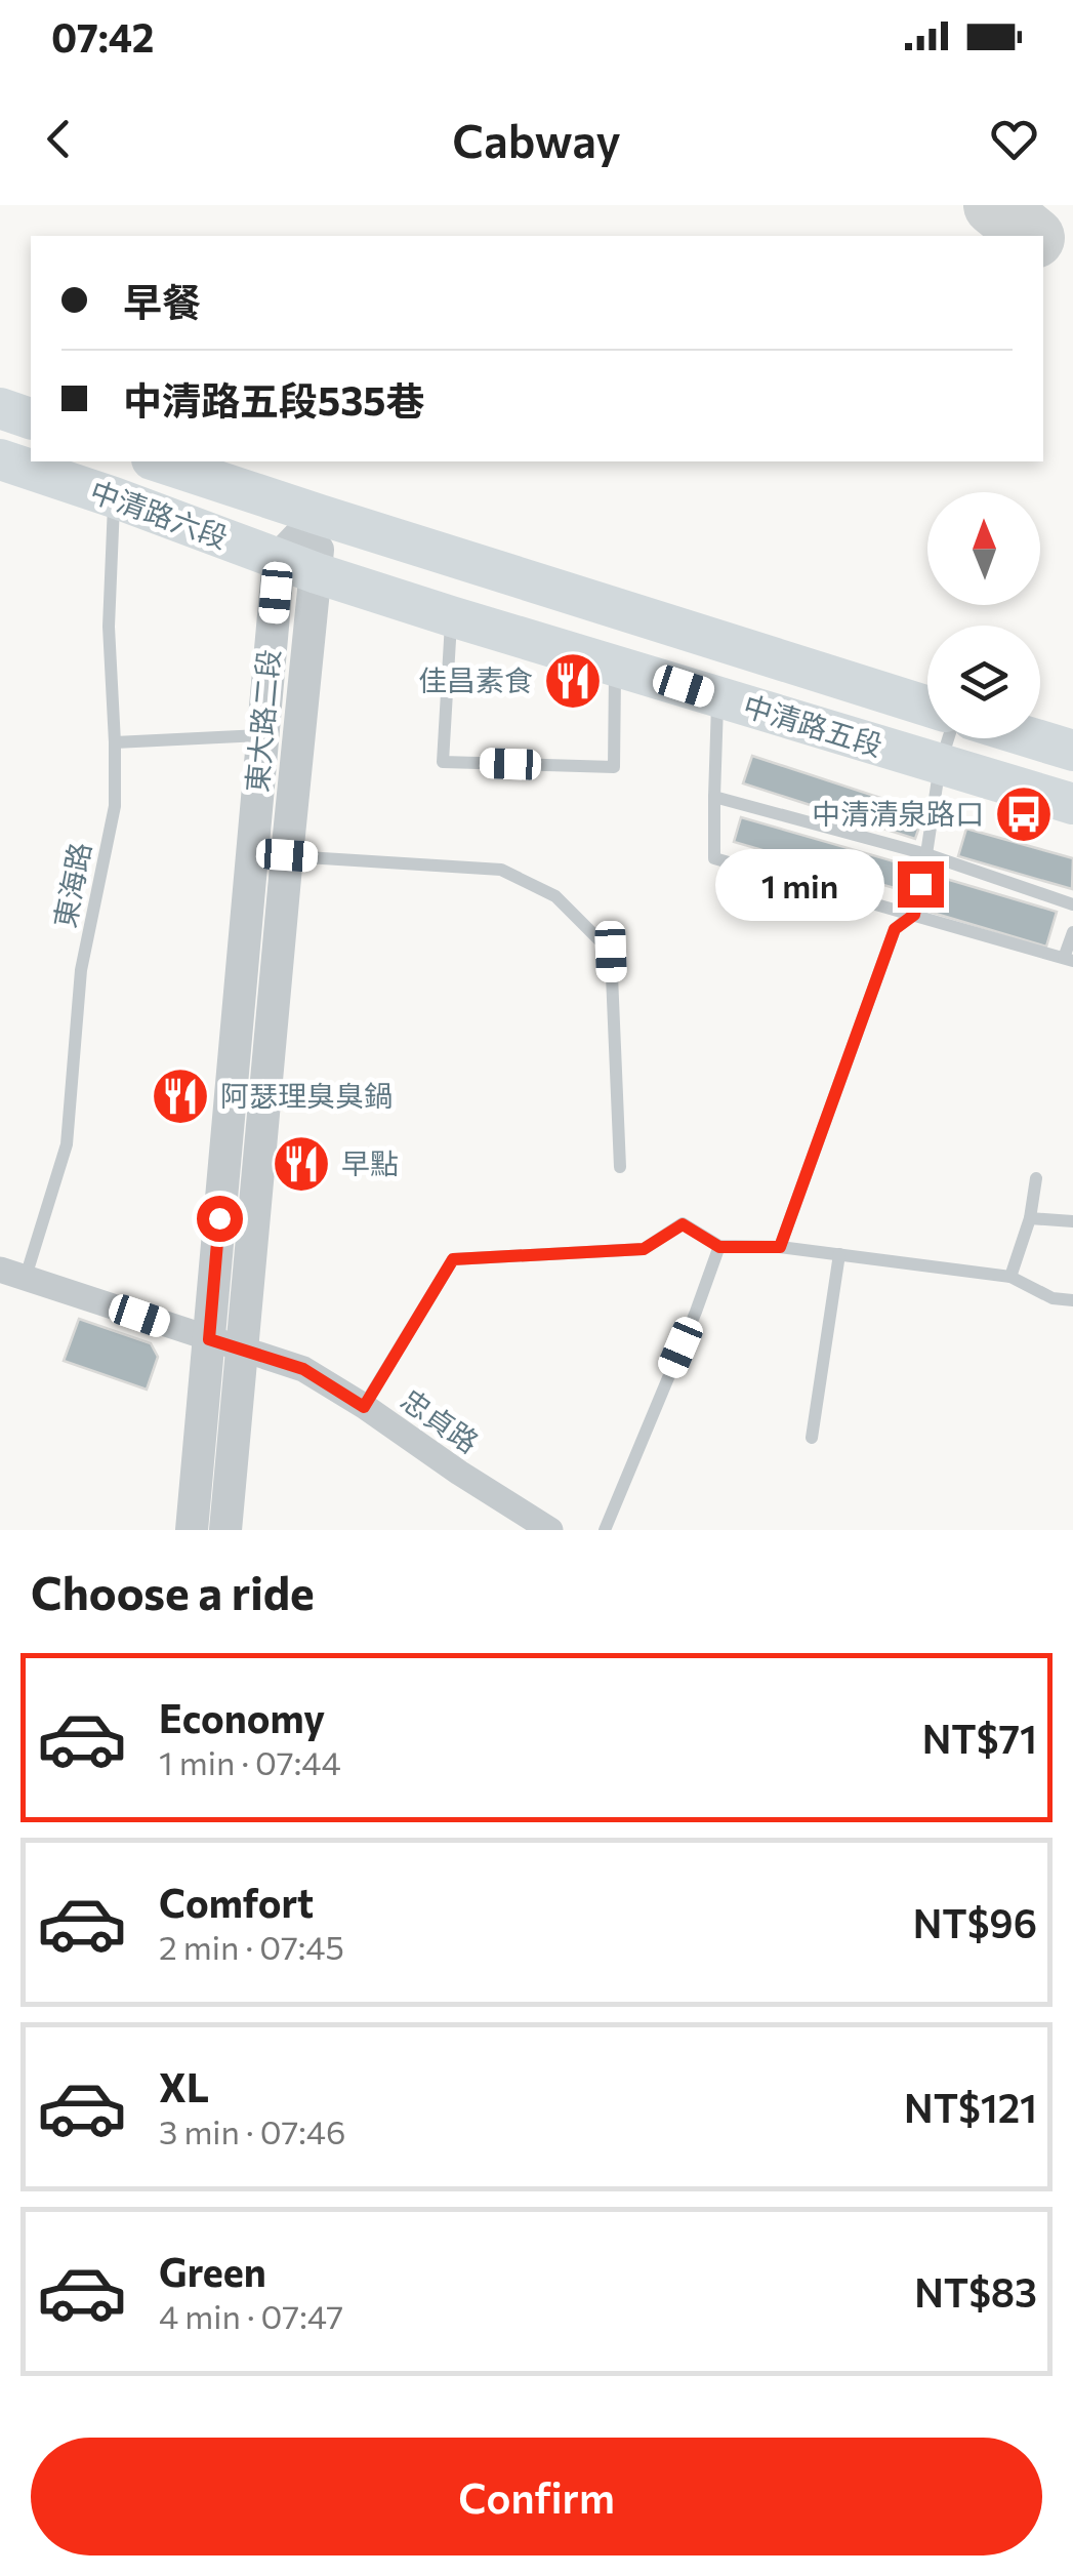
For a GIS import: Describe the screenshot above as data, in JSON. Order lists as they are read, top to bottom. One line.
{"streets":{"main road":["中清路六段","中清路五段"],"street":["東大路二段","忠貞路"],"lane":["東海路"]},"crossings":[["中清路六段","東大路二段"],["中清路六段","中清路五段"],["中清路六段","東海路"],["東大路二段","中清路五段"],["東大路二段","忠貞路"],["東海路","忠貞路"]],"places":{"restaurant":["佳昌素食","阿瑟理臭臭鍋","早點"],"bus stop":["中清清泉路口"]},"north":"top","page":{"status":"07:42","header":"Cabway","banner":["早餐","中清路五段535巷"],"bubble":"1 min","heading":"Choose a ride","list":[{"name":"Economy","note":"1 min · 07:44","value":"NT$71"},{"name":"Comfort","note":"2 min · 07:45","value":"NT$96"},{"name":"XL","note":"3 min · 07:46","value":"NT$121"},{"name":"Green","note":"4 min · 07:47","value":"NT$83"}],"buttons":"Confirm"}}
